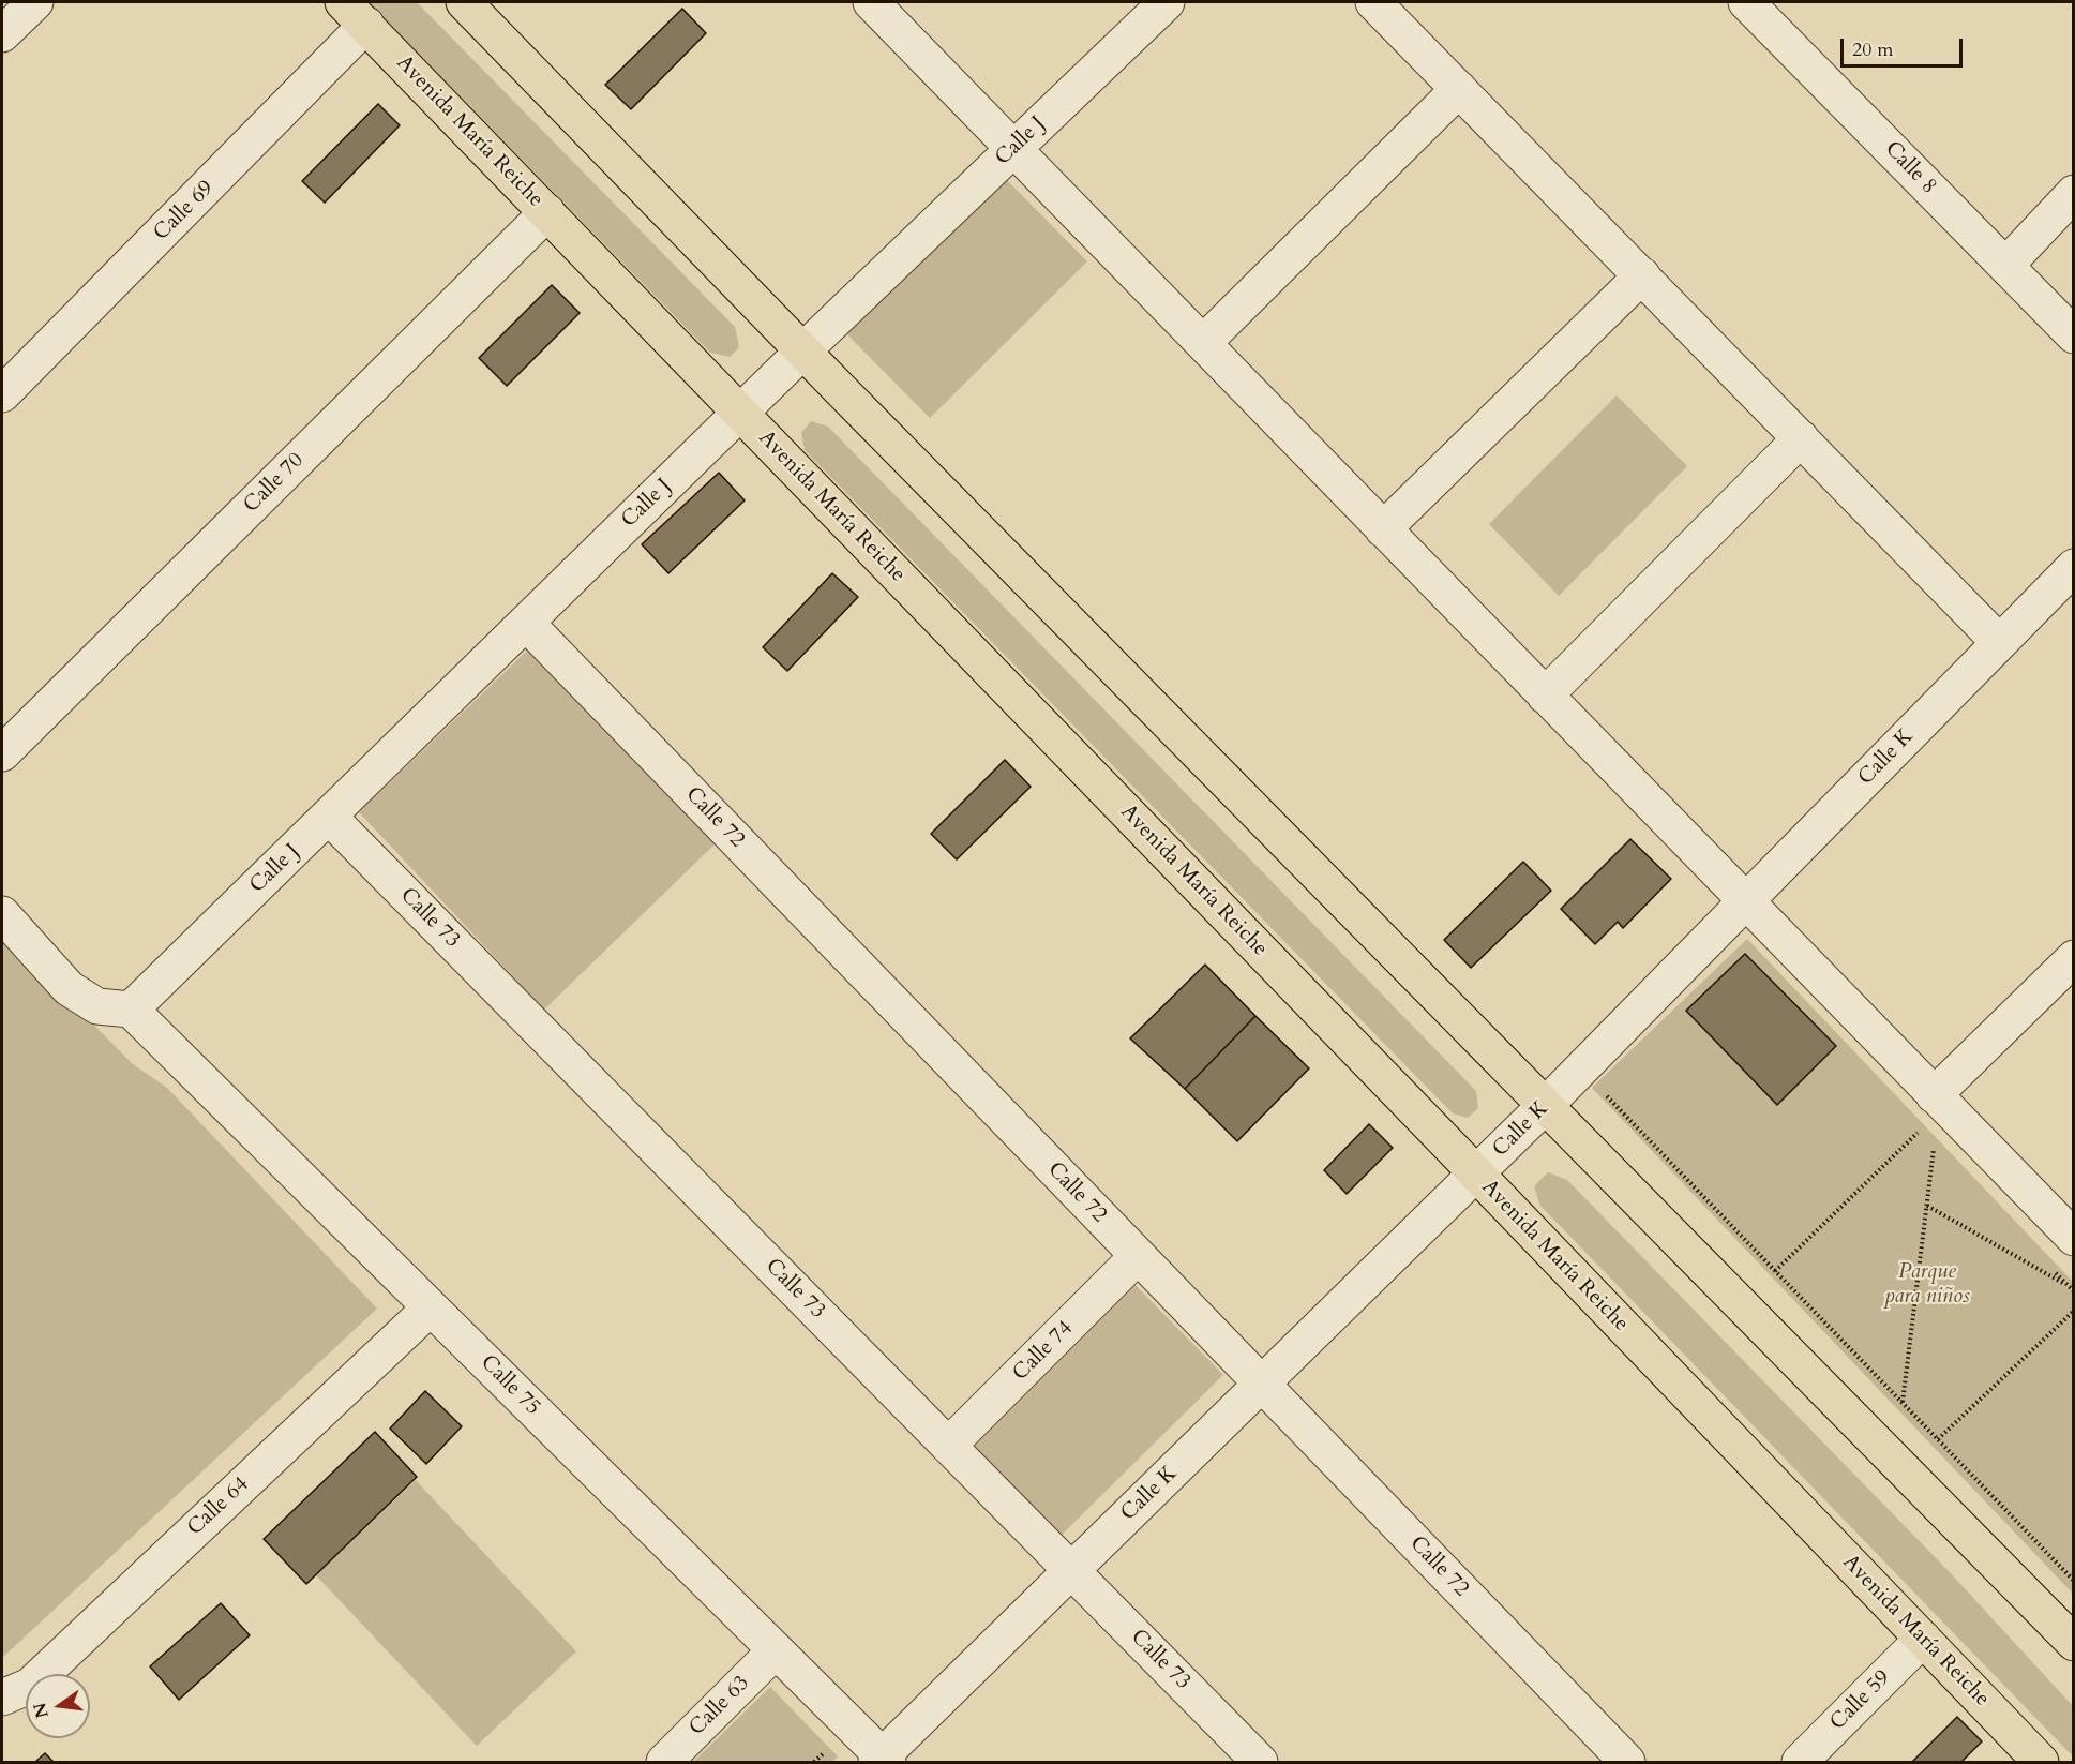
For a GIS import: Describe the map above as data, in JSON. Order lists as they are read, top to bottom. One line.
{"streets":{"main road":["Avenida María Reiche"],"street":["Calle J","Calle 8","Calle 69","Calle 70","Calle K","Calle 72","Calle 73","Calle 74","Calle 75","Calle 64","Calle 59","Calle 63"]},"crossings":[["Avenida María Reiche","Calle J"],["Avenida María Reiche","Calle 69"],["Avenida María Reiche","Calle 70"],["Avenida María Reiche","Calle K"],["Avenida María Reiche","Calle 59"],["Calle J","Calle 72"],["Calle J","Calle 73"],["Calle J","Calle 75"],["Calle K","Calle 72"],["Calle K","Calle 73"],["Calle K","Calle 75"],["Calle 72","Calle 74"],["Calle 73","Calle 74"],["Calle 75","Calle 64"],["Calle 75","Calle 63"]],"parks":["Parque para niños"],"scale_bar":"20 m","north":"left"}
